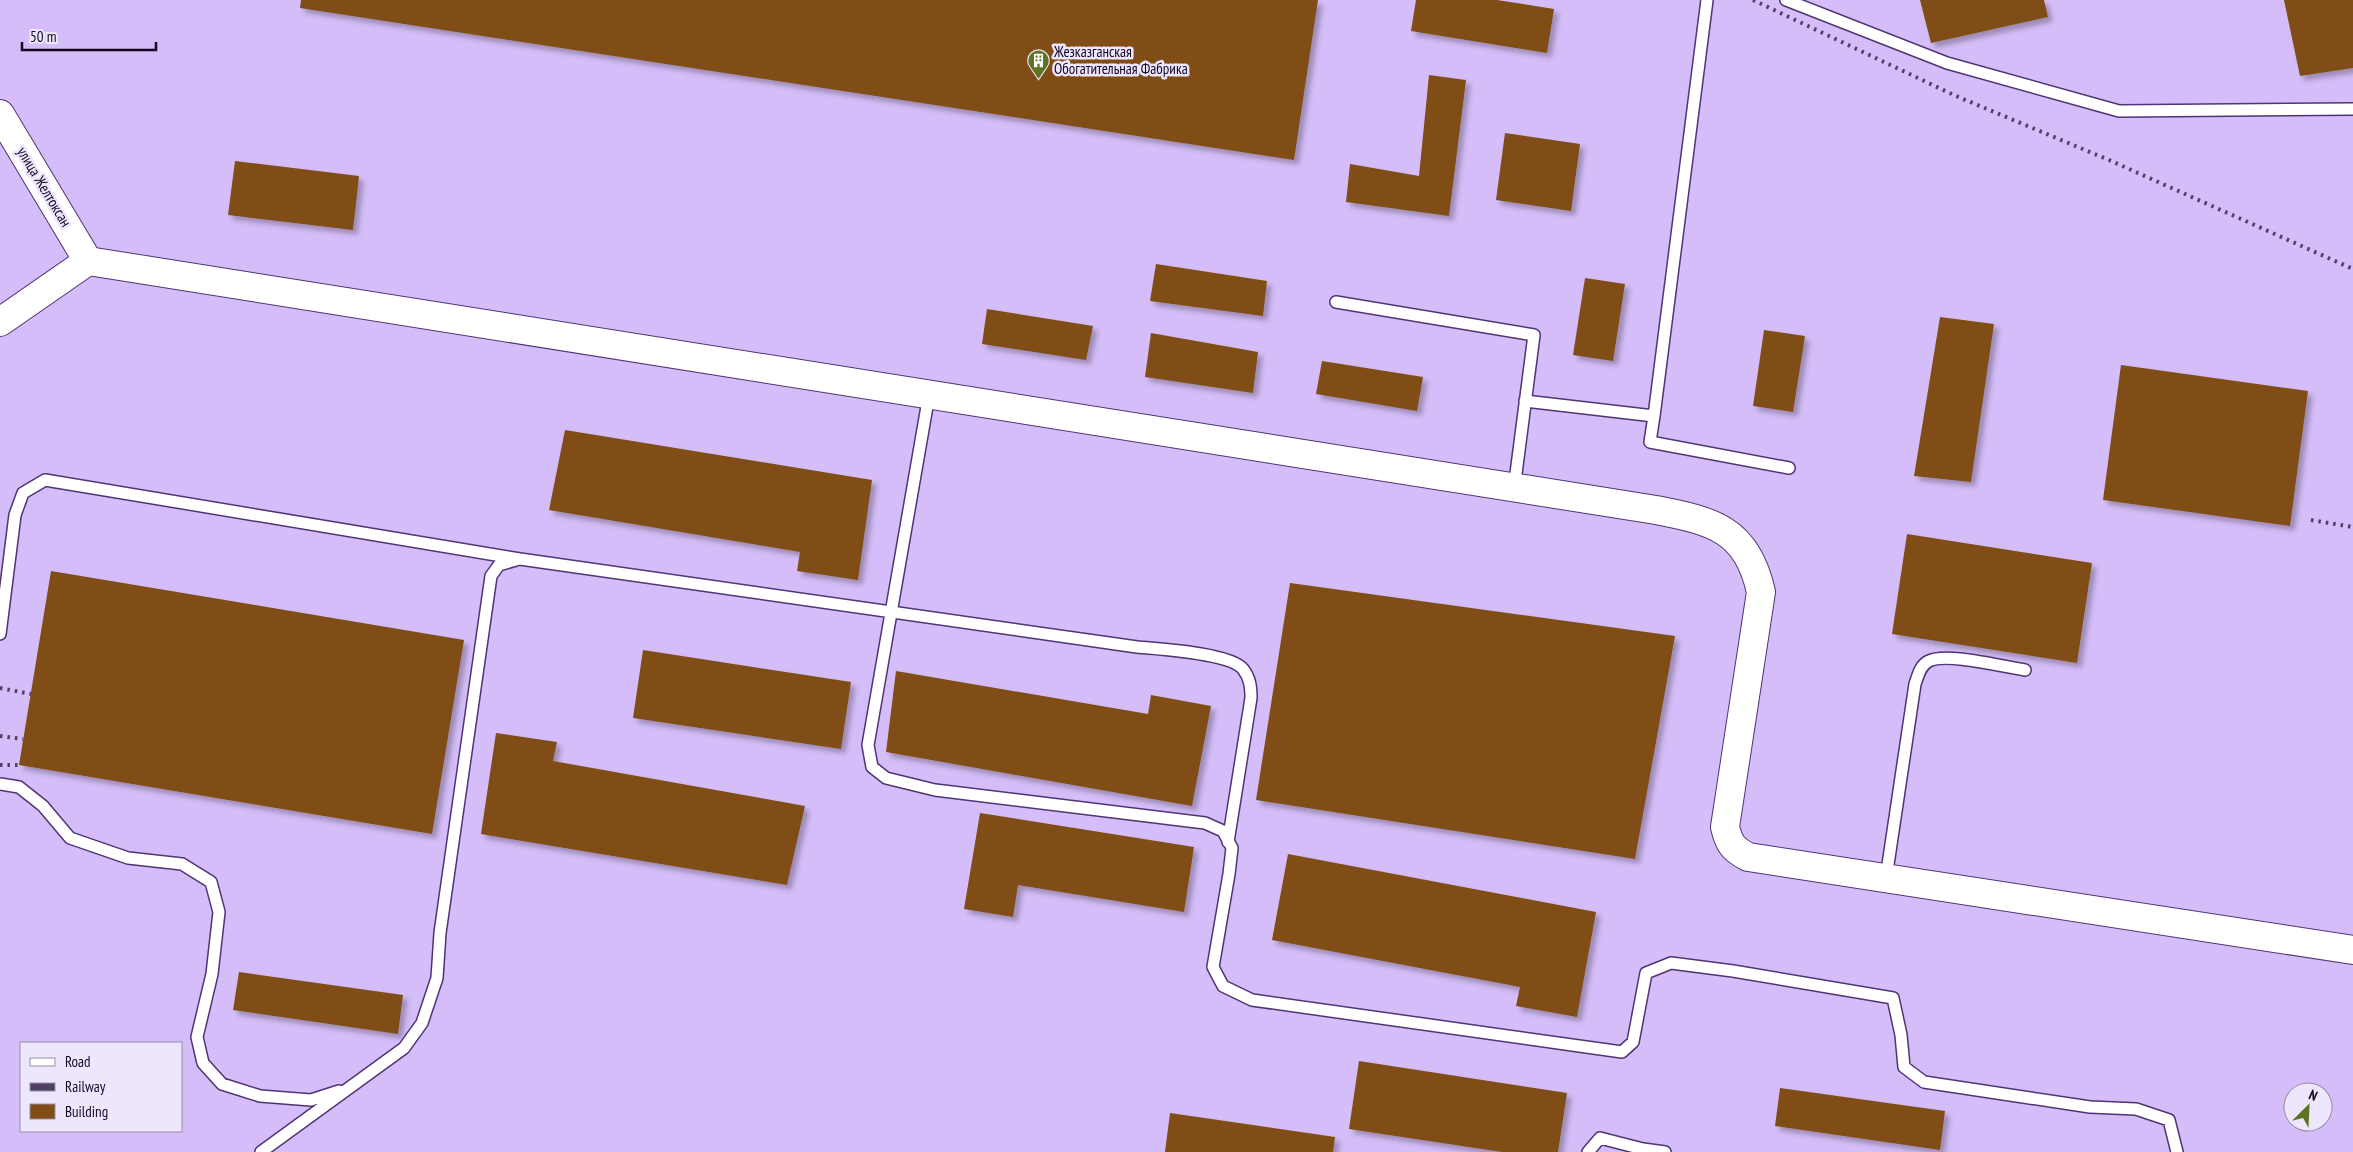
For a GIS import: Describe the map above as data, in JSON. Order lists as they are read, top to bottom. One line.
{"streets":{"street":["улица Желтоксан"]},"places":{"building":["Жезказганская Обогатительная Фабрика"]},"legend":["Road","Railway","Building"],"scale_bar":"50 m","north":"top right"}
